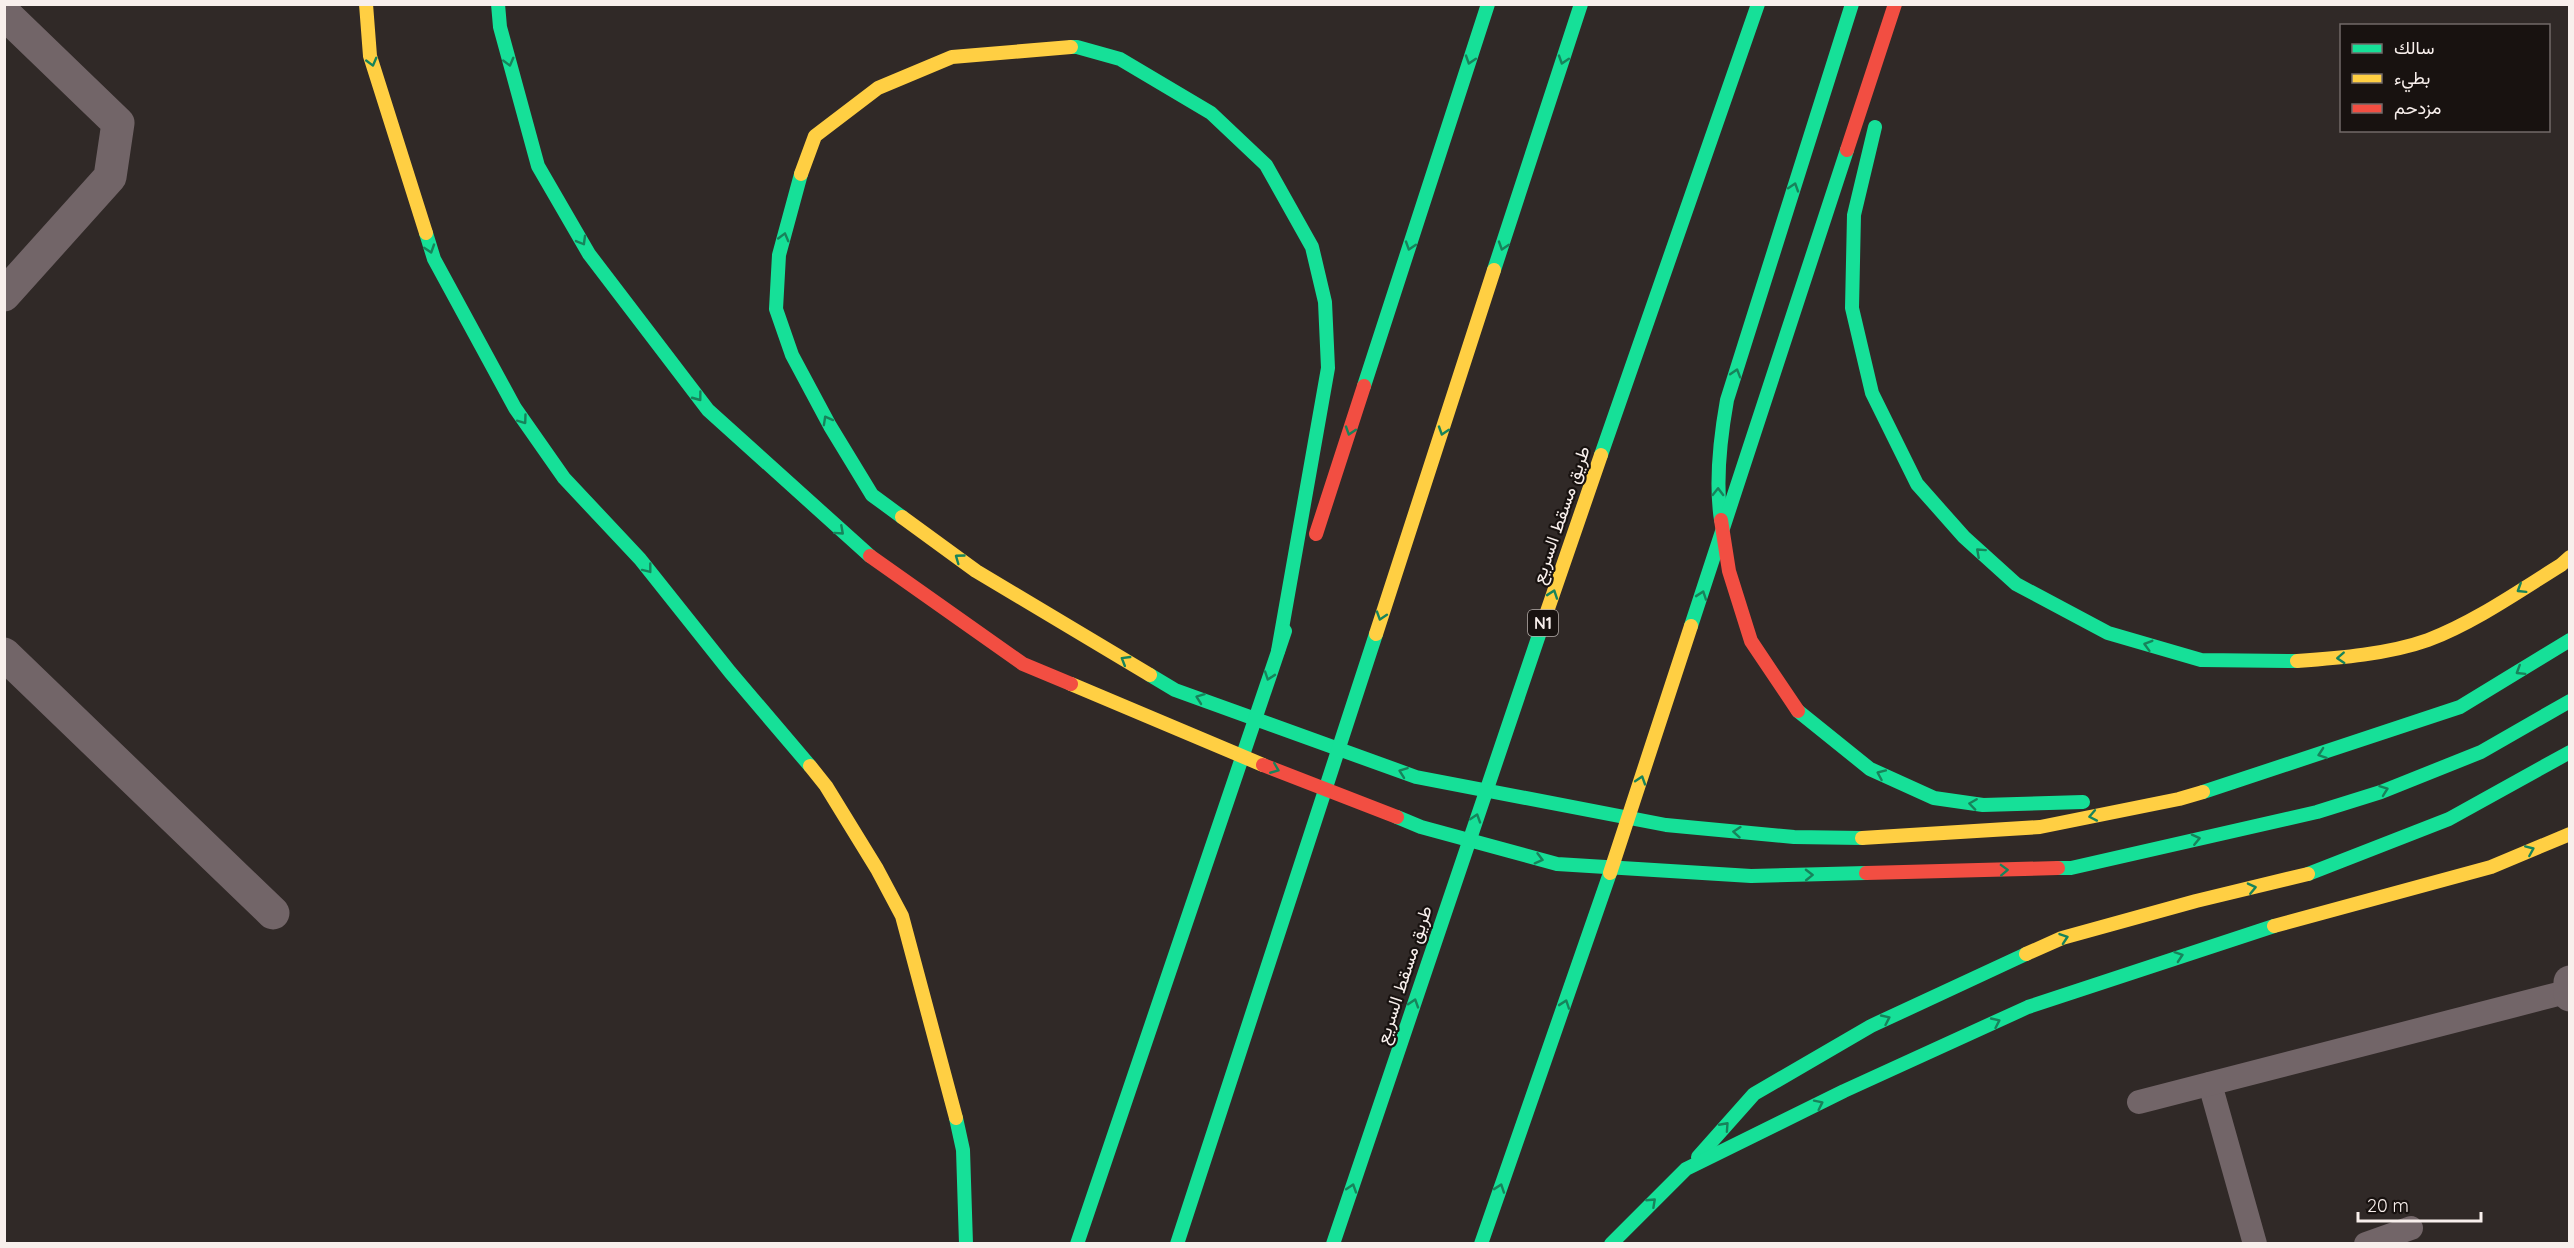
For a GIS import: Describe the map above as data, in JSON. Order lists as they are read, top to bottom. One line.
{"streets":{"highway":["طريق مسقط السريع","N1"]},"one_way":["طريق مسقط السريع"],"legend":["سالك","بطيء","مزدحم"],"scale_bar":"20 m"}
